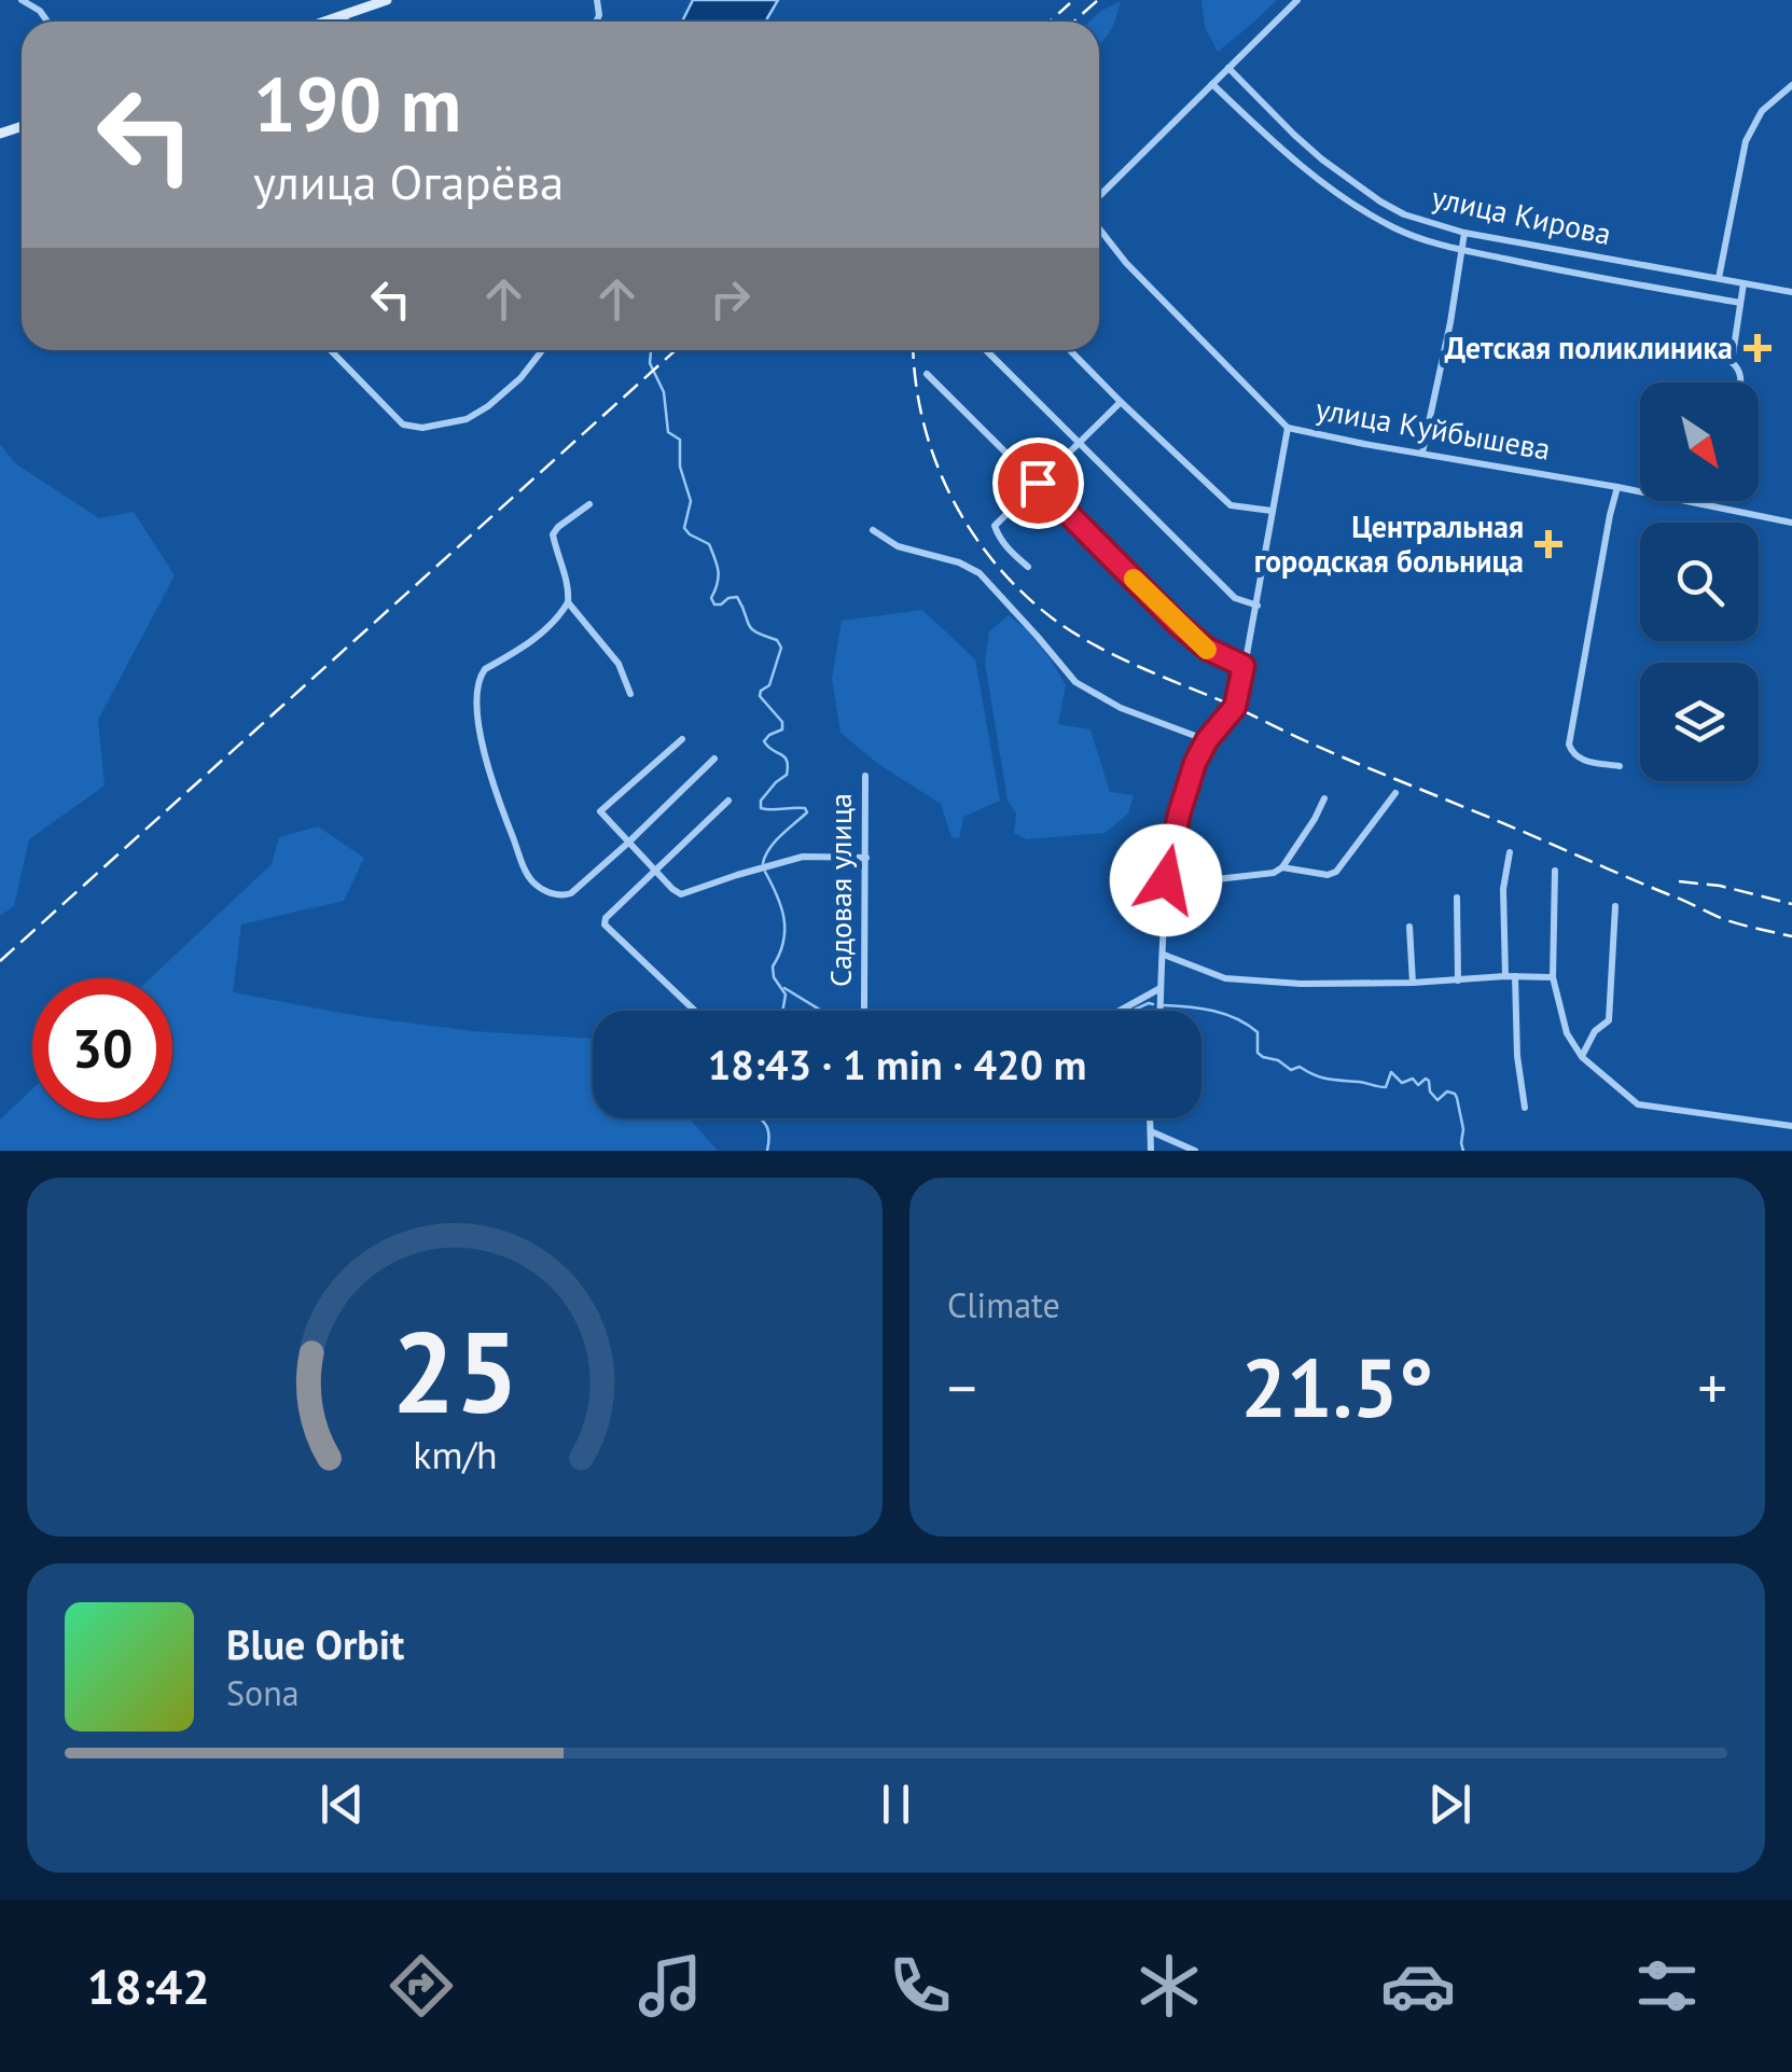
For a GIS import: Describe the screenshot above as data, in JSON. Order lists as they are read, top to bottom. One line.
{"streets":{"street":["улица Кирова","улица Куйбышева","Садовая улица"]},"crossings":[["улица Кирова","улица Куйбышева"]],"places":{"health":["Детская поликлиника","Центральная городская больница"]},"north":"bottom right","page":{"turn":["190 m","улица Огарёва"],"limit":"30","trip":"18:43 · 1 min · 420 m","tile":"Climate","heat":["−","21.5°","+"],"song":["Blue Orbit","Sona"],"tabs":"18:42","gauge":["25","km/h"]}}
